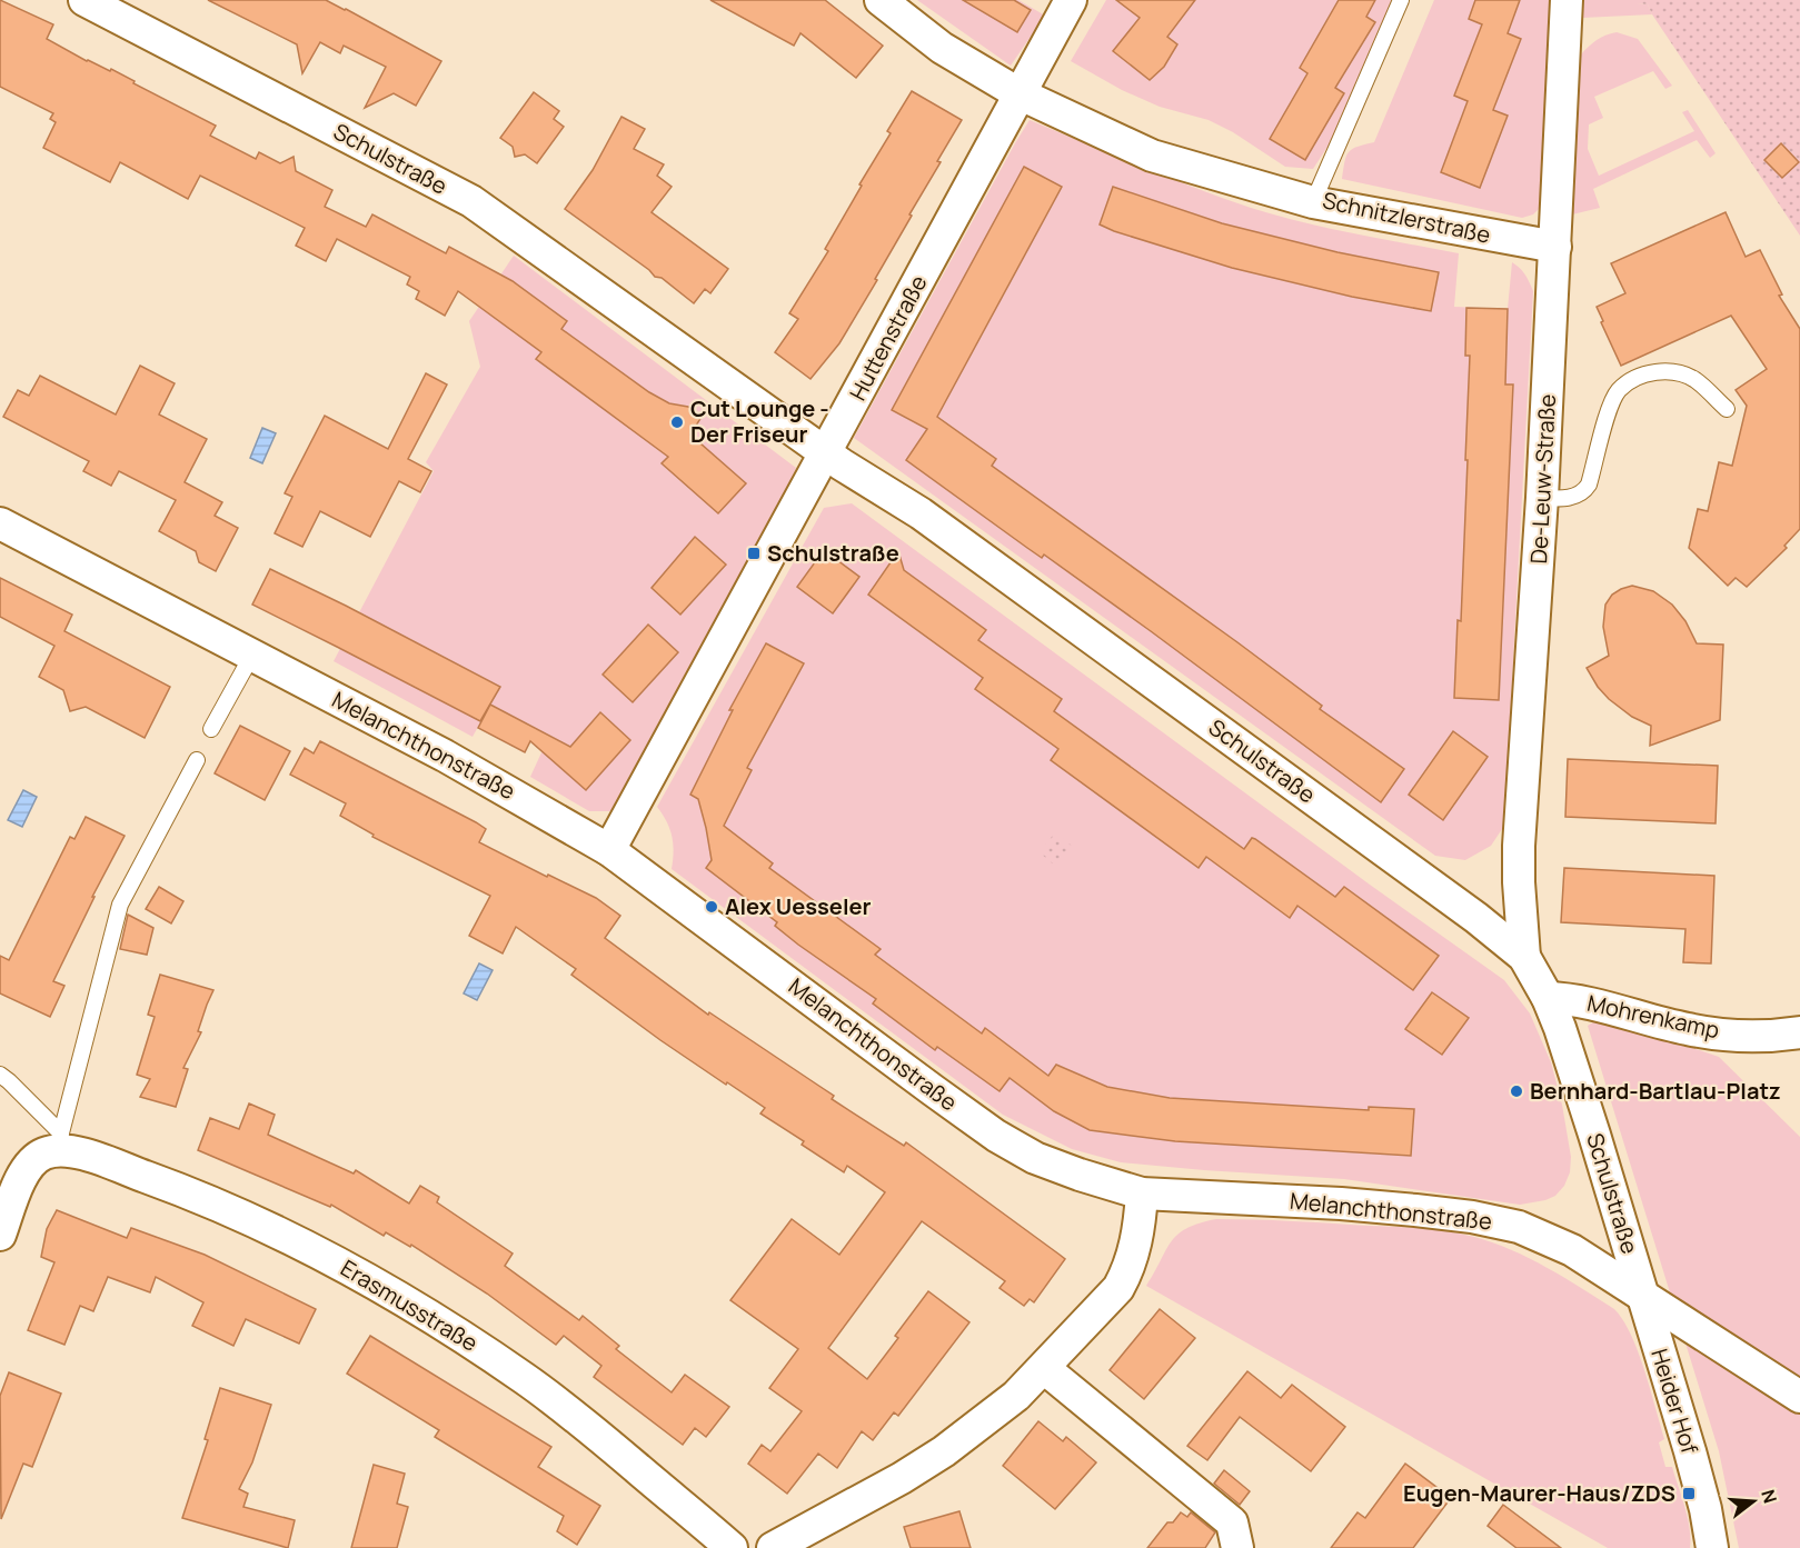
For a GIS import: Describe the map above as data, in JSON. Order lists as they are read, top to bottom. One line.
{"streets":{"street":["Schulstraße","Schnitzlerstraße","Huttenstraße","De-Leuw-Straße","Melanchthonstraße","Mohrenkamp","Erasmusstraße","Heider Hof"]},"crossings":[["Schulstraße","Huttenstraße"],["Schulstraße","De-Leuw-Straße"],["Schulstraße","Melanchthonstraße"],["Schulstraße","Mohrenkamp"],["Schulstraße","Heider Hof"],["Schnitzlerstraße","De-Leuw-Straße"],["Huttenstraße","Melanchthonstraße"],["Melanchthonstraße","Heider Hof"]],"places":{"other":["Cut Lounge - Der Friseur","Alex Uesseler","Bernhard-Bartlau-Platz"],"transit":["Schulstraße","Eugen-Maurer-Haus/ZDS"]},"north":"right"}
